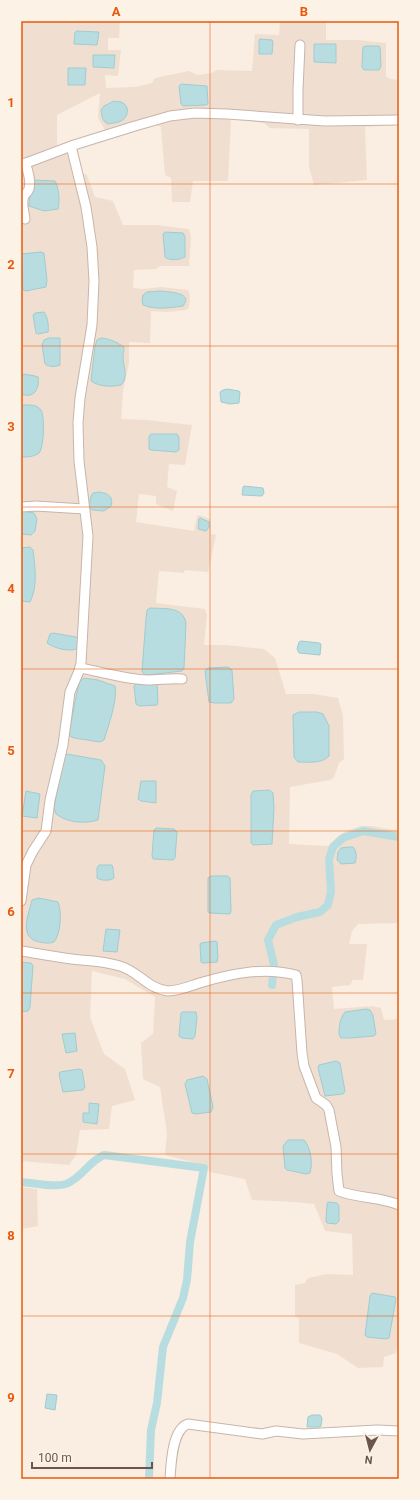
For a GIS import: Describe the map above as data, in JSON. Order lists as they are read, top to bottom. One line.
{"scale_bar":"100 m","north":"bottom","grid":{"columns":["A","B"],"rows":["1","2","3","4","5","6","7","8","9"]}}
